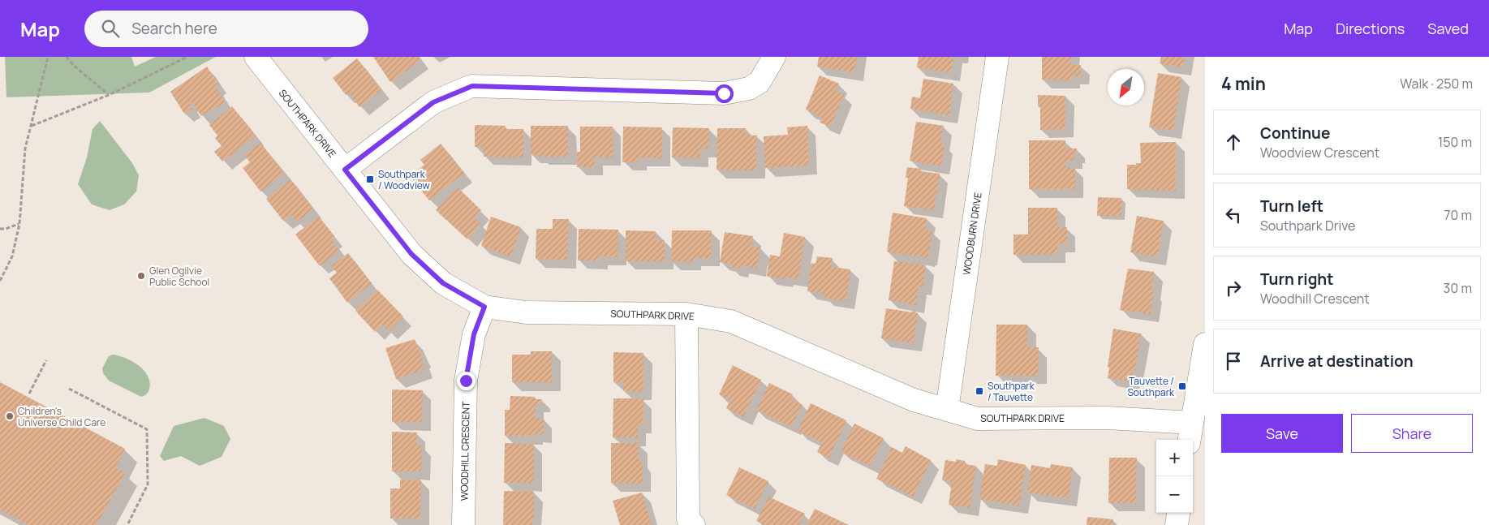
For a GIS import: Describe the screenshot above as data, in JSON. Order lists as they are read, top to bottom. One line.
{"streets":{"street":["SOUTHPARK DRIVE","WOODBURN DRIVE","WOODHILL CRESCENT"]},"crossings":[["SOUTHPARK DRIVE","WOODBURN DRIVE"],["SOUTHPARK DRIVE","WOODHILL CRESCENT"]],"places":{"transit":["Southpark / Woodview","Tauvette / Southpark","Southpark / Tauvette"],"other":["Glen Ogilvie Public School","Children's Universe Child Care"]},"north":"bottom left","page":{"header":"Map","search":"Search here","nav":["Map","Directions","Saved"],"heading":["4 min","Walk · 250 m"],"list":[["Continue","Woodview Crescent","150 m"],["Turn left","Southpark Drive","70 m"],["Turn right","Woodhill Crescent","30 m"],"Arrive at destination"],"buttons":["Save","Share"],"map_buttons":["+","−"]}}
